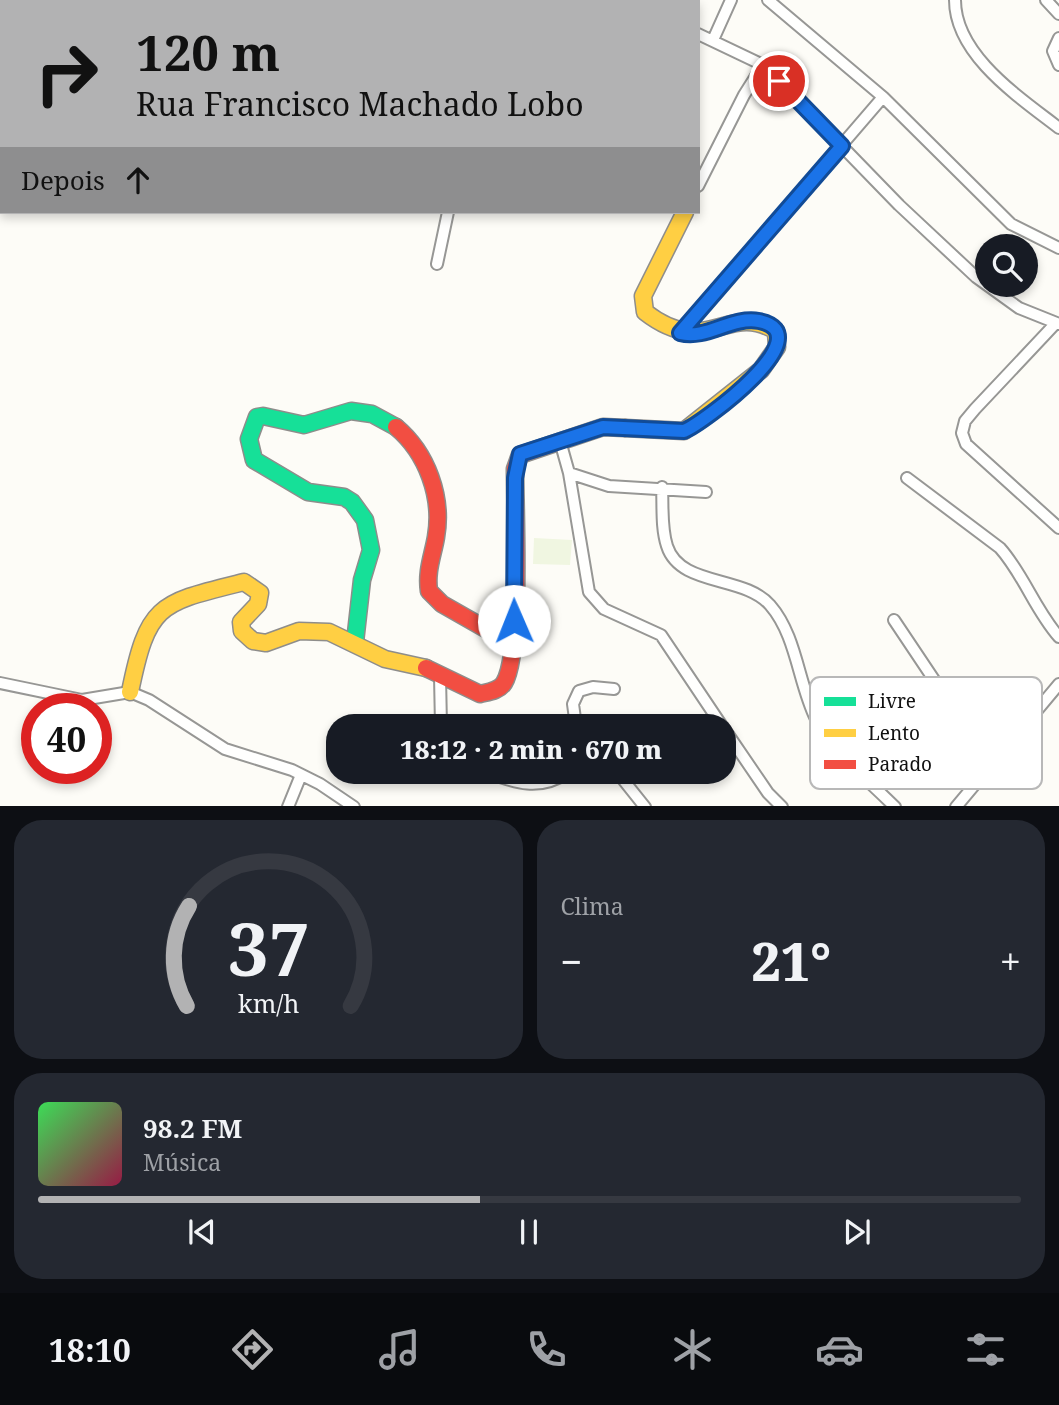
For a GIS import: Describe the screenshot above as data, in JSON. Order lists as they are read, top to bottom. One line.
{"legend":["Livre","Lento","Parado"],"page":{"turn":["120 m","Rua Francisco Machado Lobo"],"then":"Depois","limit":"40","trip":"18:12 · 2 min · 670 m","tile":"Clima","heat":["−","21°","+"],"song":["98.2 FM","Música"],"tabs":"18:10","gauge":["37","km/h"]}}
